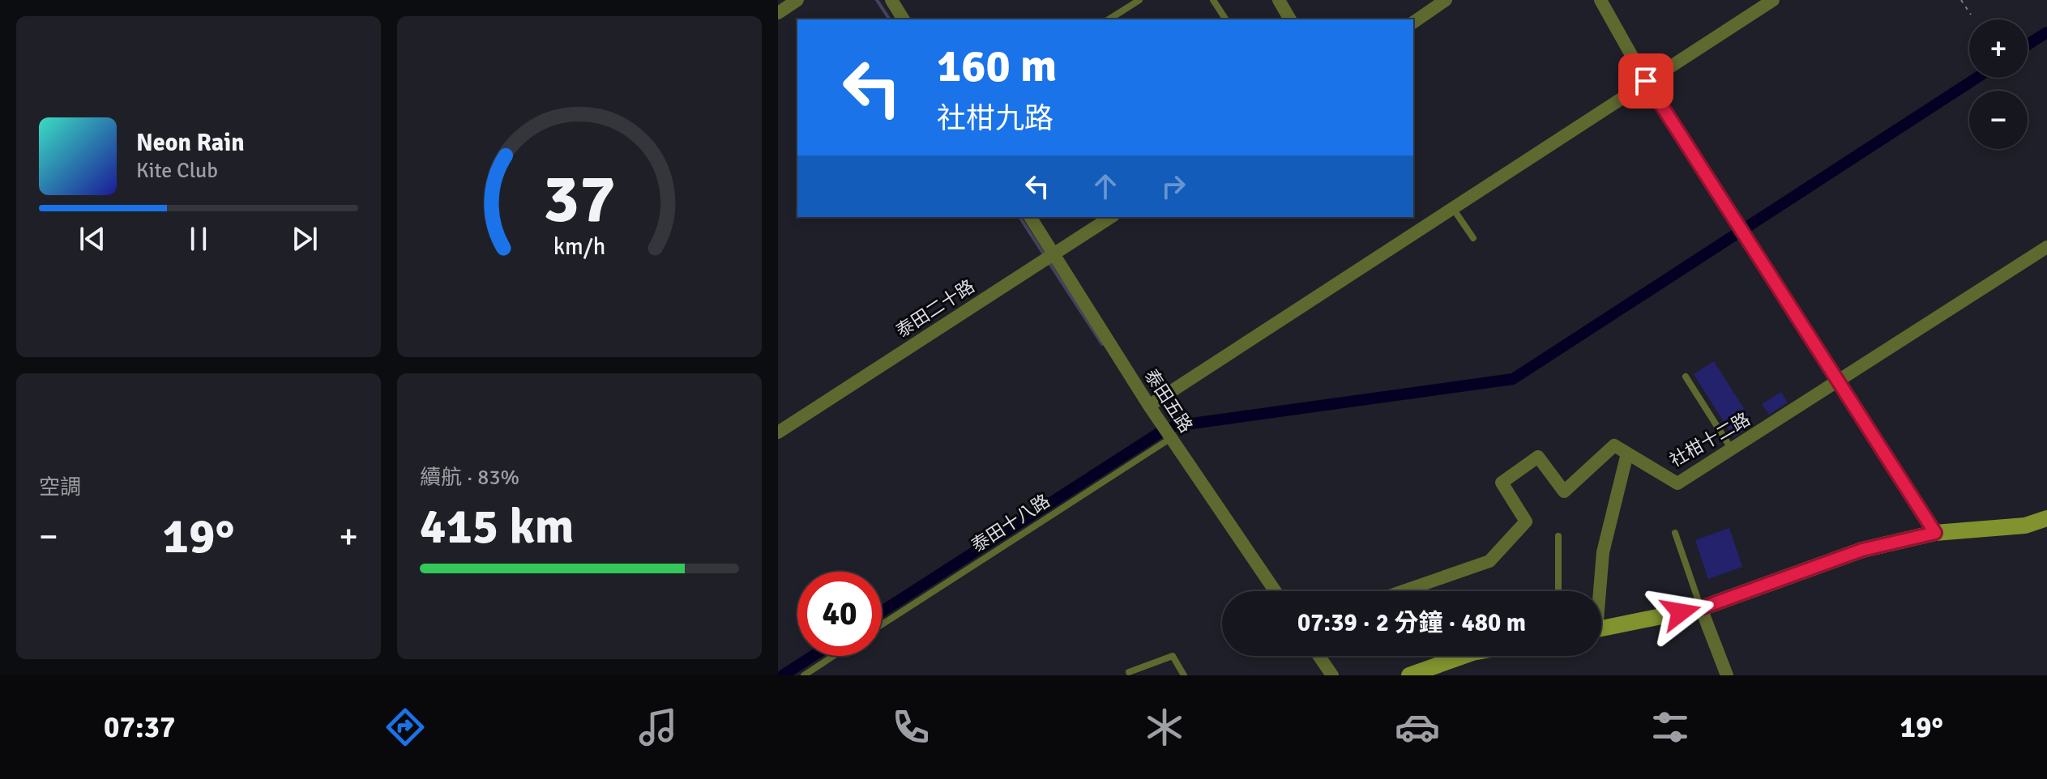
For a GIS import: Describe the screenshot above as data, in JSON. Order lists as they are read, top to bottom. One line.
{"streets":{"street":["泰田二十路","泰田五路","社柑十二路"],"lane":["泰田十八路"]},"crossings":[["泰田二十路","泰田五路"],["泰田五路","泰田十八路"]],"page":{"map_buttons":["+","−"],"turn":["160 m","社柑九路"],"song":["Neon Rain","Kite Club"],"tile":["空調",["續航 · 83%","415 km"]],"heat":["−","19°","+"],"limit":"40","trip":"07:39 · 2 分鐘 · 480 m","tabs":["07:37","19°"],"gauge":["37","km/h"]}}
